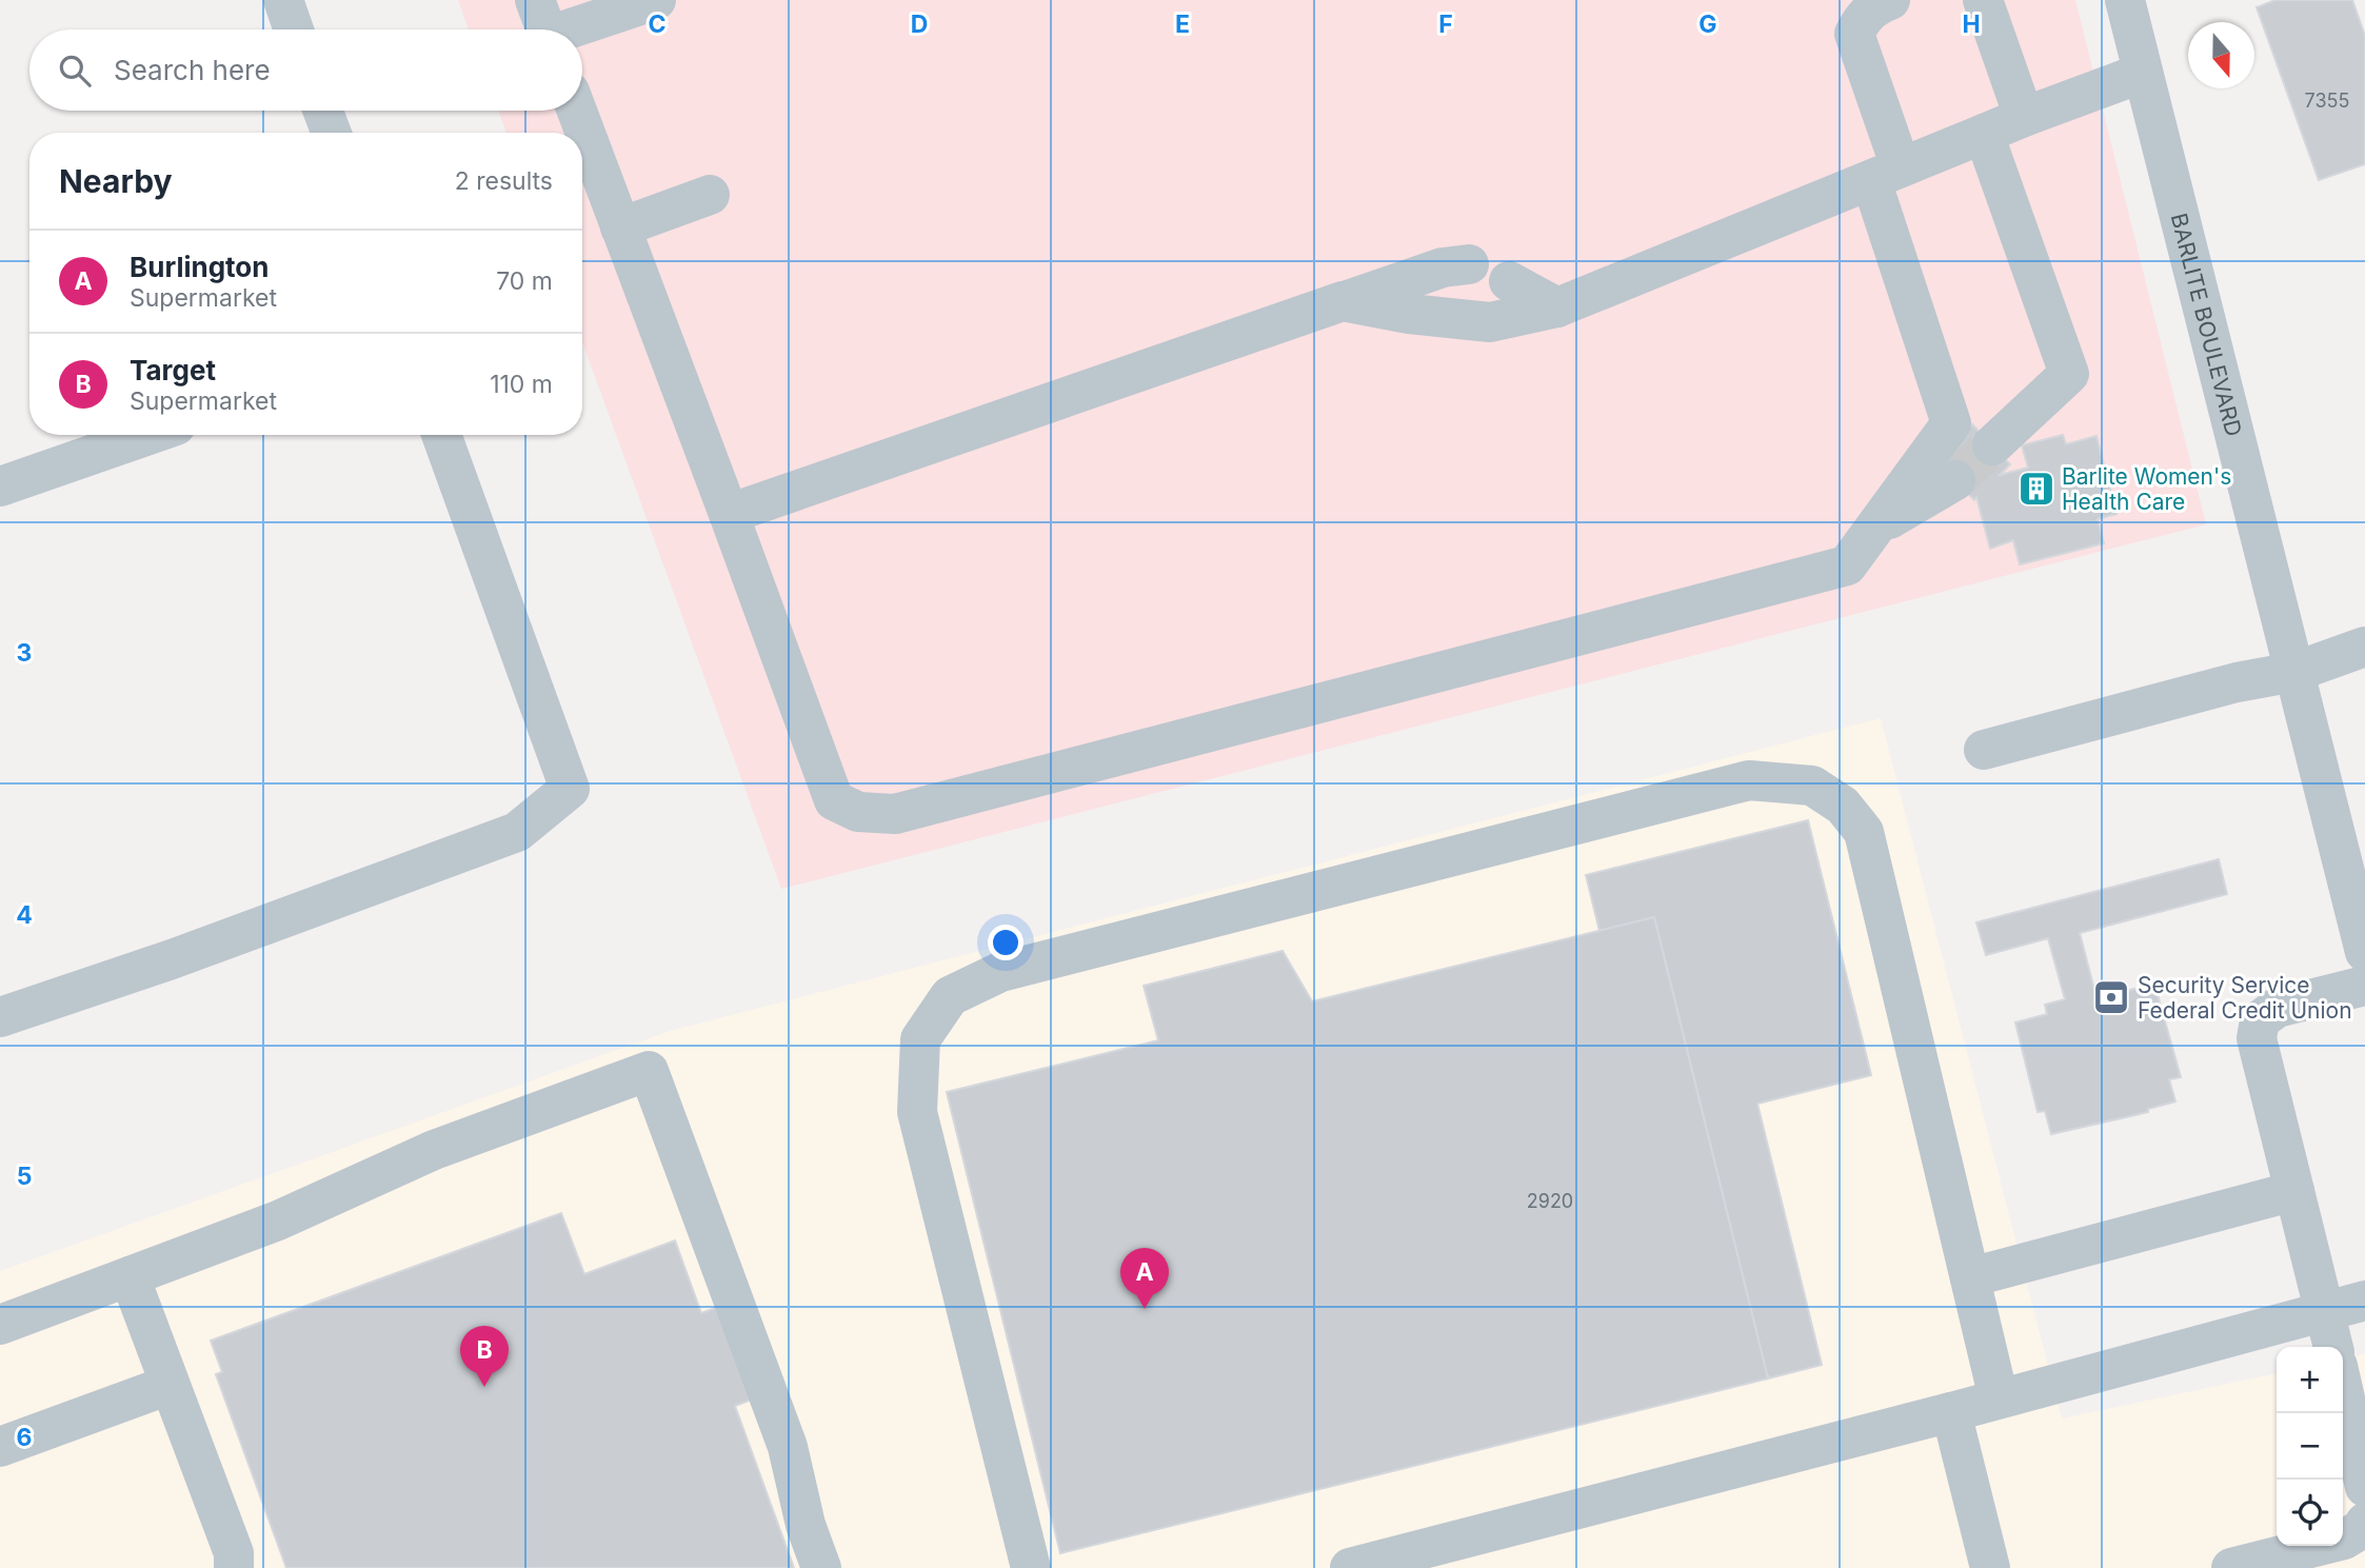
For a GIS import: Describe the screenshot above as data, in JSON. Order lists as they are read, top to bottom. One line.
{"streets":{"street":["BARLITE BOULEVARD"]},"places":{"building":["Barlite Women's Health Care"],"bank":["Security Service Federal Credit Union"]},"house_numbers":["7355","2920"],"north":"bottom","page":{"search":"Search here","heading":["Nearby","2 results"],"list":[{"mark":"A","name":"Burlington","note":"Supermarket","value":"70 m"},{"mark":"B","name":"Target","note":"Supermarket","value":"110 m"}],"pins":["A","B"],"map_buttons":["+","−"]},"grid":{"columns":["C","D","E","F","G","H"],"rows":["3","4","5","6"]}}
